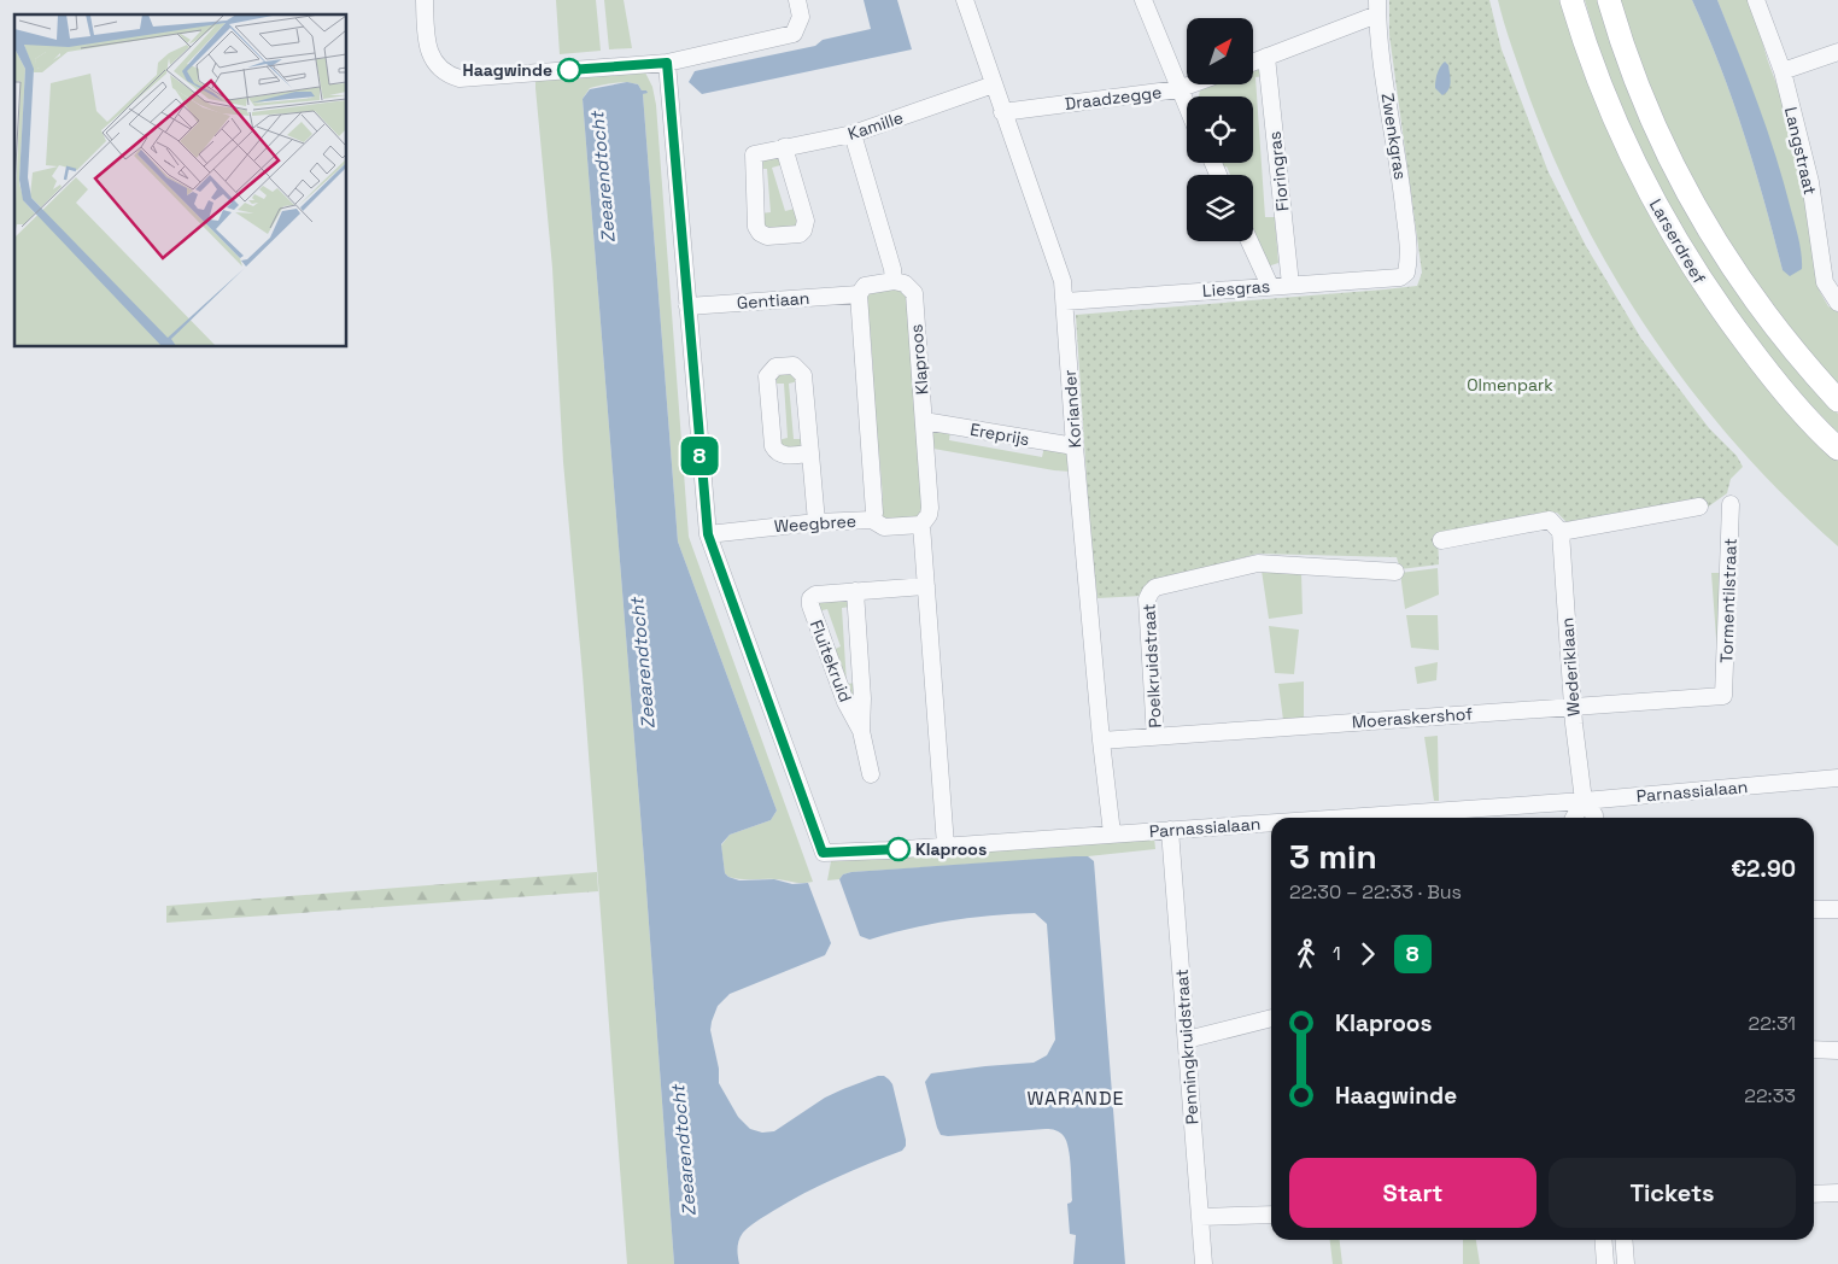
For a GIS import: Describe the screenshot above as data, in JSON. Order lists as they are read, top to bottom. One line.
{"streets":{"main road":["Larserdreef"],"street":["Draadzegge","Kamille","Zwenkgras","Langstraat","Fioringras","Liesgras","Gentiaan","Klaproos","Koriander","Ereprijs","Weegbree","Tormentilstraat","Fluitekruid","Poelkruidstraat","Wederiklaan","Moeraskershof","Parnassialaan","Penningkruidstraat"]},"crossings":[["Draadzegge","Koriander"],["Kamille","Koriander"],["Zwenkgras","Liesgras"],["Fioringras","Liesgras"],["Liesgras","Koriander"],["Klaproos","Ereprijs"],["Klaproos","Weegbree"],["Klaproos","Fluitekruid"],["Klaproos","Parnassialaan"],["Koriander","Ereprijs"],["Koriander","Moeraskershof"],["Koriander","Parnassialaan"],["Weegbree","Parnassialaan"],["Tormentilstraat","Moeraskershof"],["Poelkruidstraat","Moeraskershof"],["Wederiklaan","Moeraskershof"],["Wederiklaan","Parnassialaan"],["Parnassialaan","Penningkruidstraat"]],"districts":["WARANDE"],"water":["Zeearendtocht"],"parks":["Olmenpark"],"places":["Haagwinde","Klaproos"],"lines":["bus line 8"],"north":"top right","page":{"on_map":"8","heading":["3 min","22:30 – 22:33 · Bus","€2.90"],"legs":["1","8"],"list":[{"name":"Klaproos","value":"22:31"},{"name":"Haagwinde","value":"22:33"}],"buttons":["Start","Tickets"]}}
